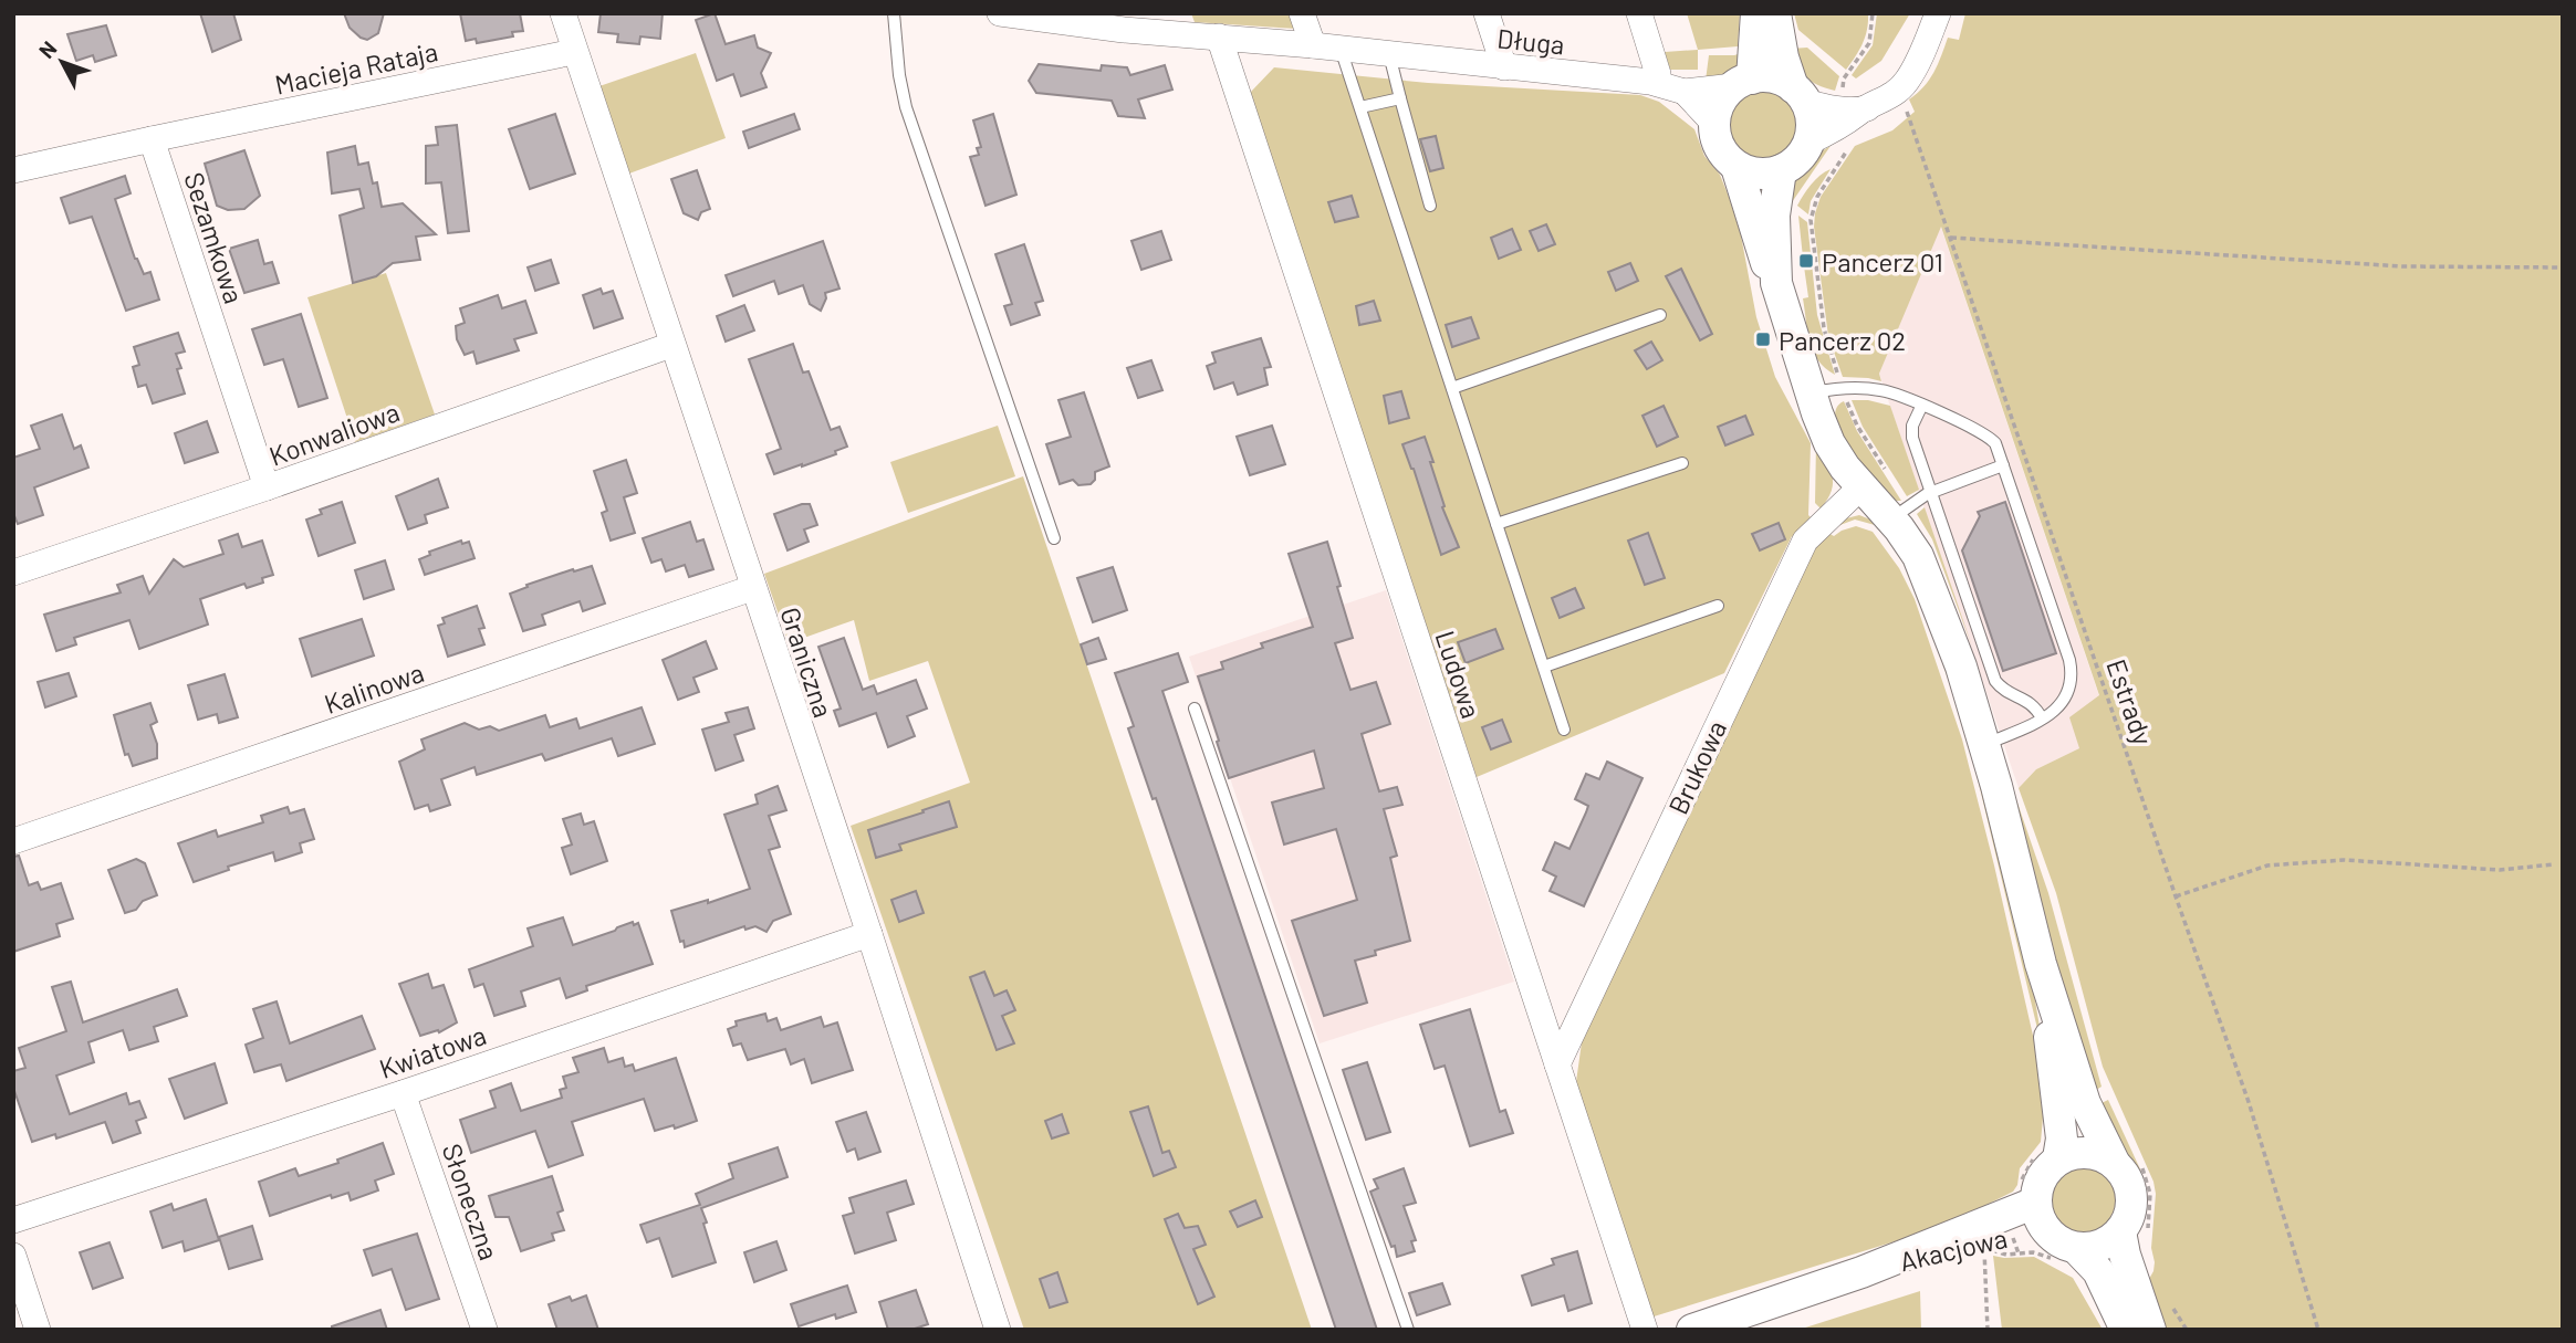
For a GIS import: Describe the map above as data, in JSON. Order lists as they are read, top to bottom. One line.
{"streets":{"street":["Długa","Macieja Rataja","Sezamkowa","Konwaliowa","Graniczna","Ludowa","Kalinowa","Brukowa","Kwiatowa","Słoneczna","Akacjowa"],"path":["Estrady"]},"crossings":[["Długa","Ludowa"],["Macieja Rataja","Sezamkowa"],["Macieja Rataja","Graniczna"],["Sezamkowa","Konwaliowa"],["Konwaliowa","Graniczna"],["Graniczna","Kalinowa"],["Graniczna","Kwiatowa"],["Ludowa","Brukowa"],["Kwiatowa","Słoneczna"]],"places":{"transit":["Pancerz 01","Pancerz 02"]},"north":"top left"}
